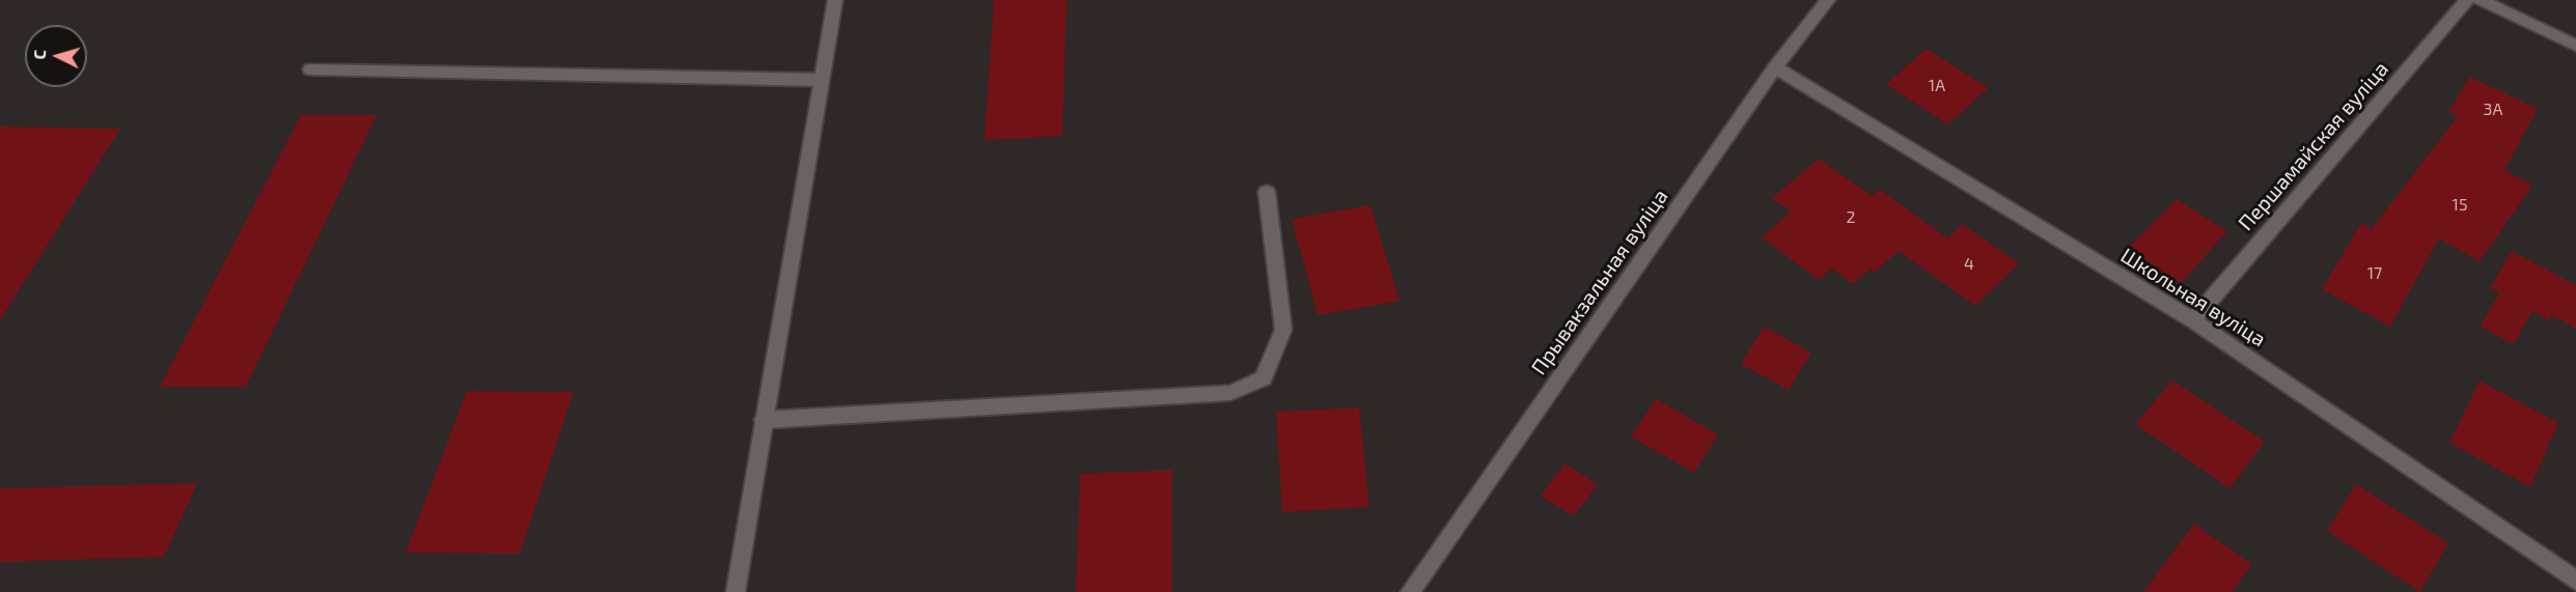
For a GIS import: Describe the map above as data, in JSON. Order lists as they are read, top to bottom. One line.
{"streets":{"street":["Першамайская вуліца","Прывакзальная вуліца","Школьная вуліца"]},"crossings":[["Першамайская вуліца","Школьная вуліца"],["Прывакзальная вуліца","Школьная вуліца"]],"house_numbers":["1А","3А","15","2","4","17"],"north":"left"}
